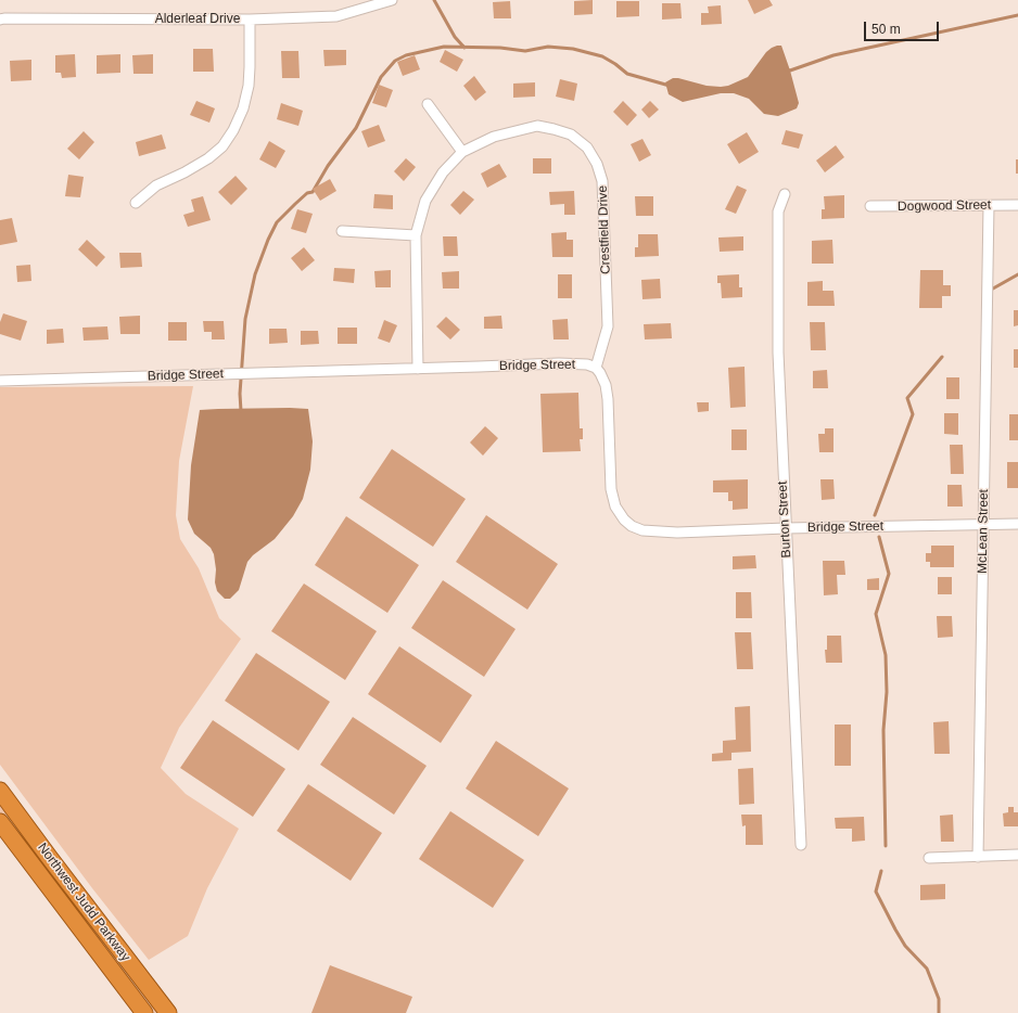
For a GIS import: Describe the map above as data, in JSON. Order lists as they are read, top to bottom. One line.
{"streets":{"highway":["Northwest Judd Parkway"],"street":["Alderleaf Drive","Dogwood Street","Crestfield Drive","Bridge Street","Burton Street","McLean Street"]},"crossings":[["Dogwood Street","McLean Street"],["Crestfield Drive","Bridge Street"],["Bridge Street","Burton Street"],["Bridge Street","McLean Street"]],"scale_bar":"50 m"}
